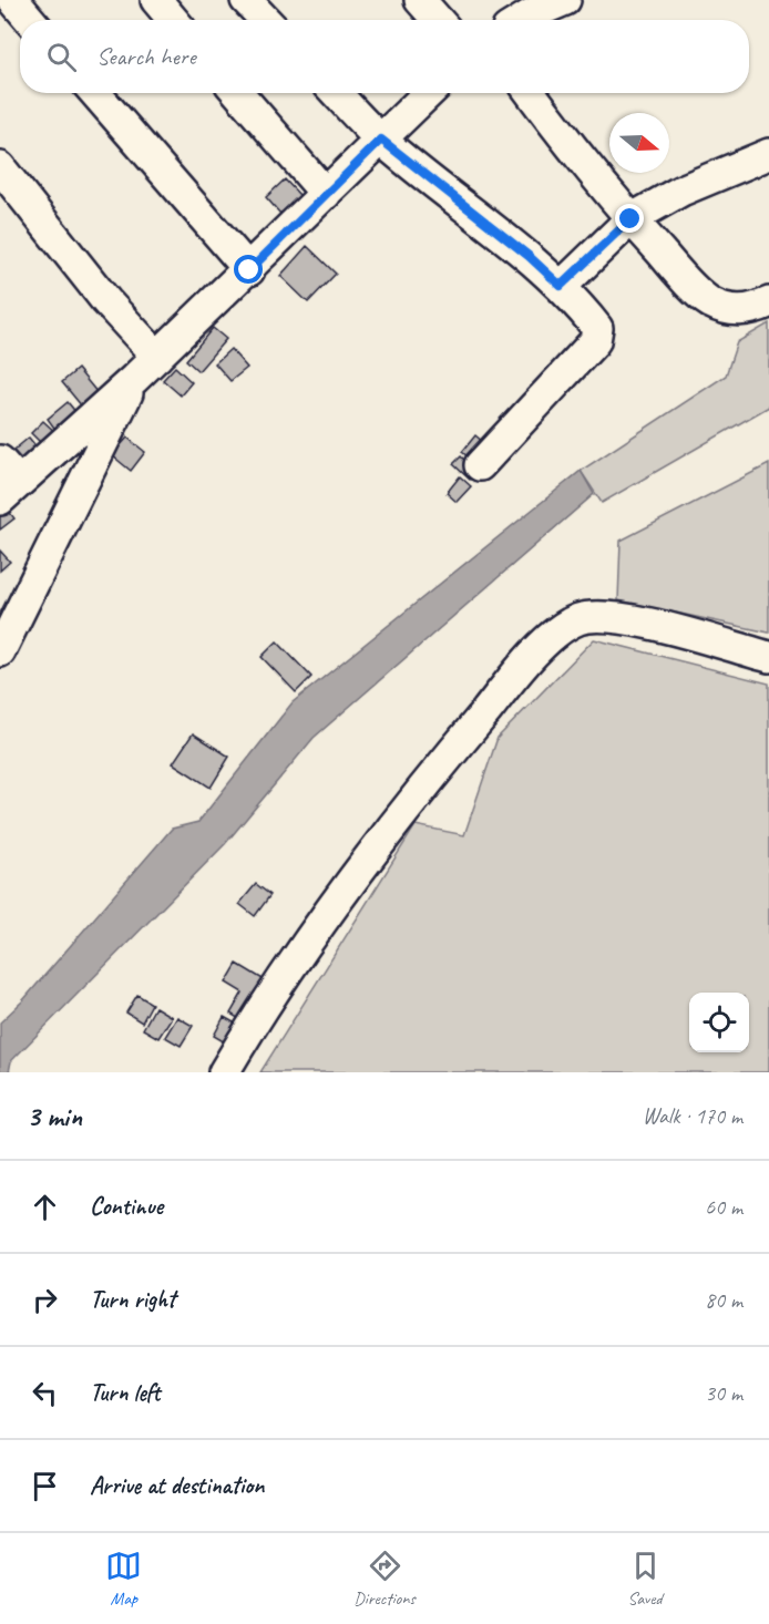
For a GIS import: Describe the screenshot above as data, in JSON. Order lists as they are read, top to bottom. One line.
{"north":"right","page":{"search":"Search here","heading":["3 min","Walk · 170 m"],"list":[["Continue","60 m"],["Turn right","80 m"],["Turn left","30 m"],"Arrive at destination"],"nav":["Map","Directions","Saved"]}}
